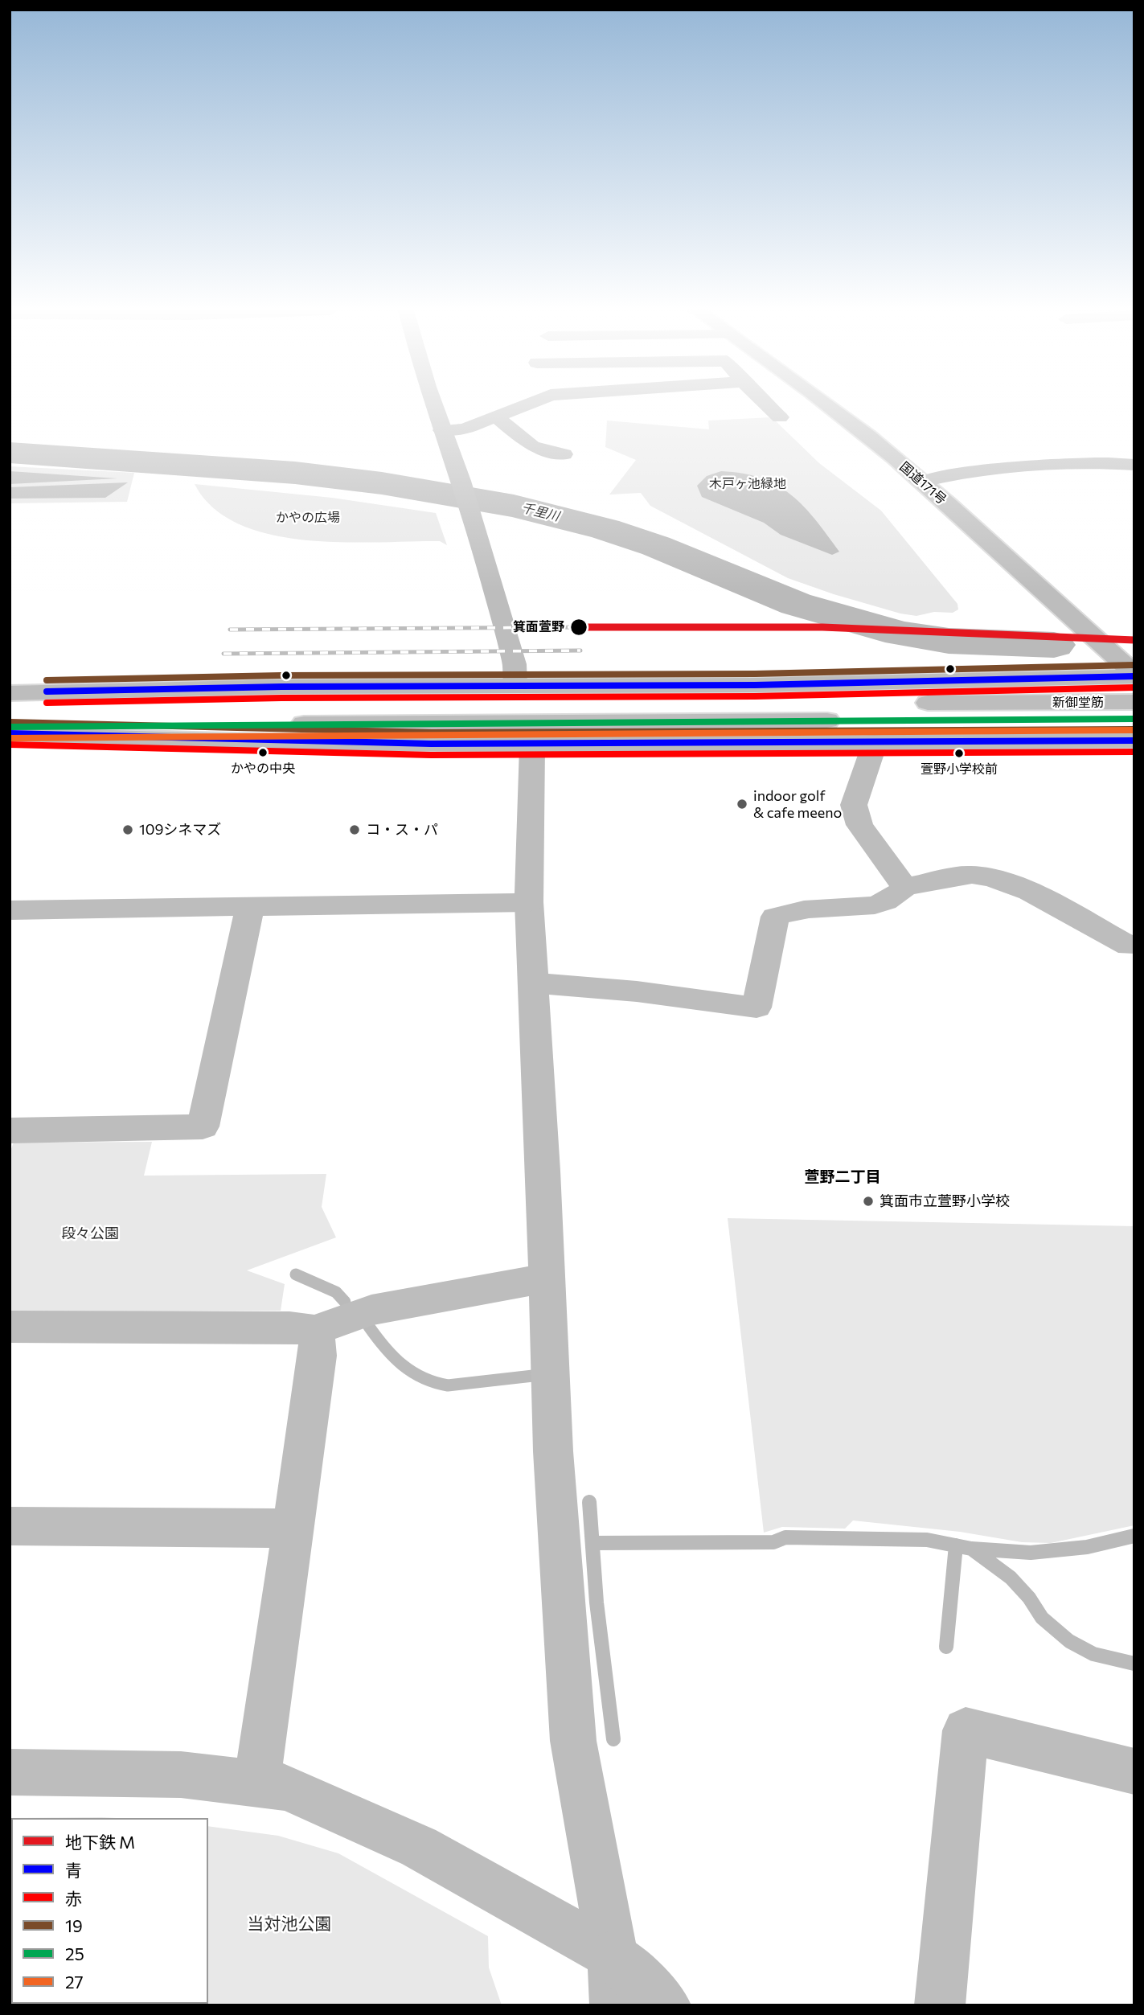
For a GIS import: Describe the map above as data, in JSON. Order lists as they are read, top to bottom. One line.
{"streets":{"main road":["国道171号","新御堂筋"]},"districts":["萱野二丁目"],"water":["千里川"],"parks":["木戸ヶ池緑地","かやの広場","段々公園","当対池公園"],"places":["箕面萱野","かやの中央","萱野小学校前","indoor golf & cafe meeno","109シネマズ","コ・ス・パ","箕面市立萱野小学校"],"lines":["metro line M","transit line 19","transit line 青","transit line 赤","transit line 25","transit line 27"],"legend":["地下鉄 M","青","赤","19","25","27"]}
